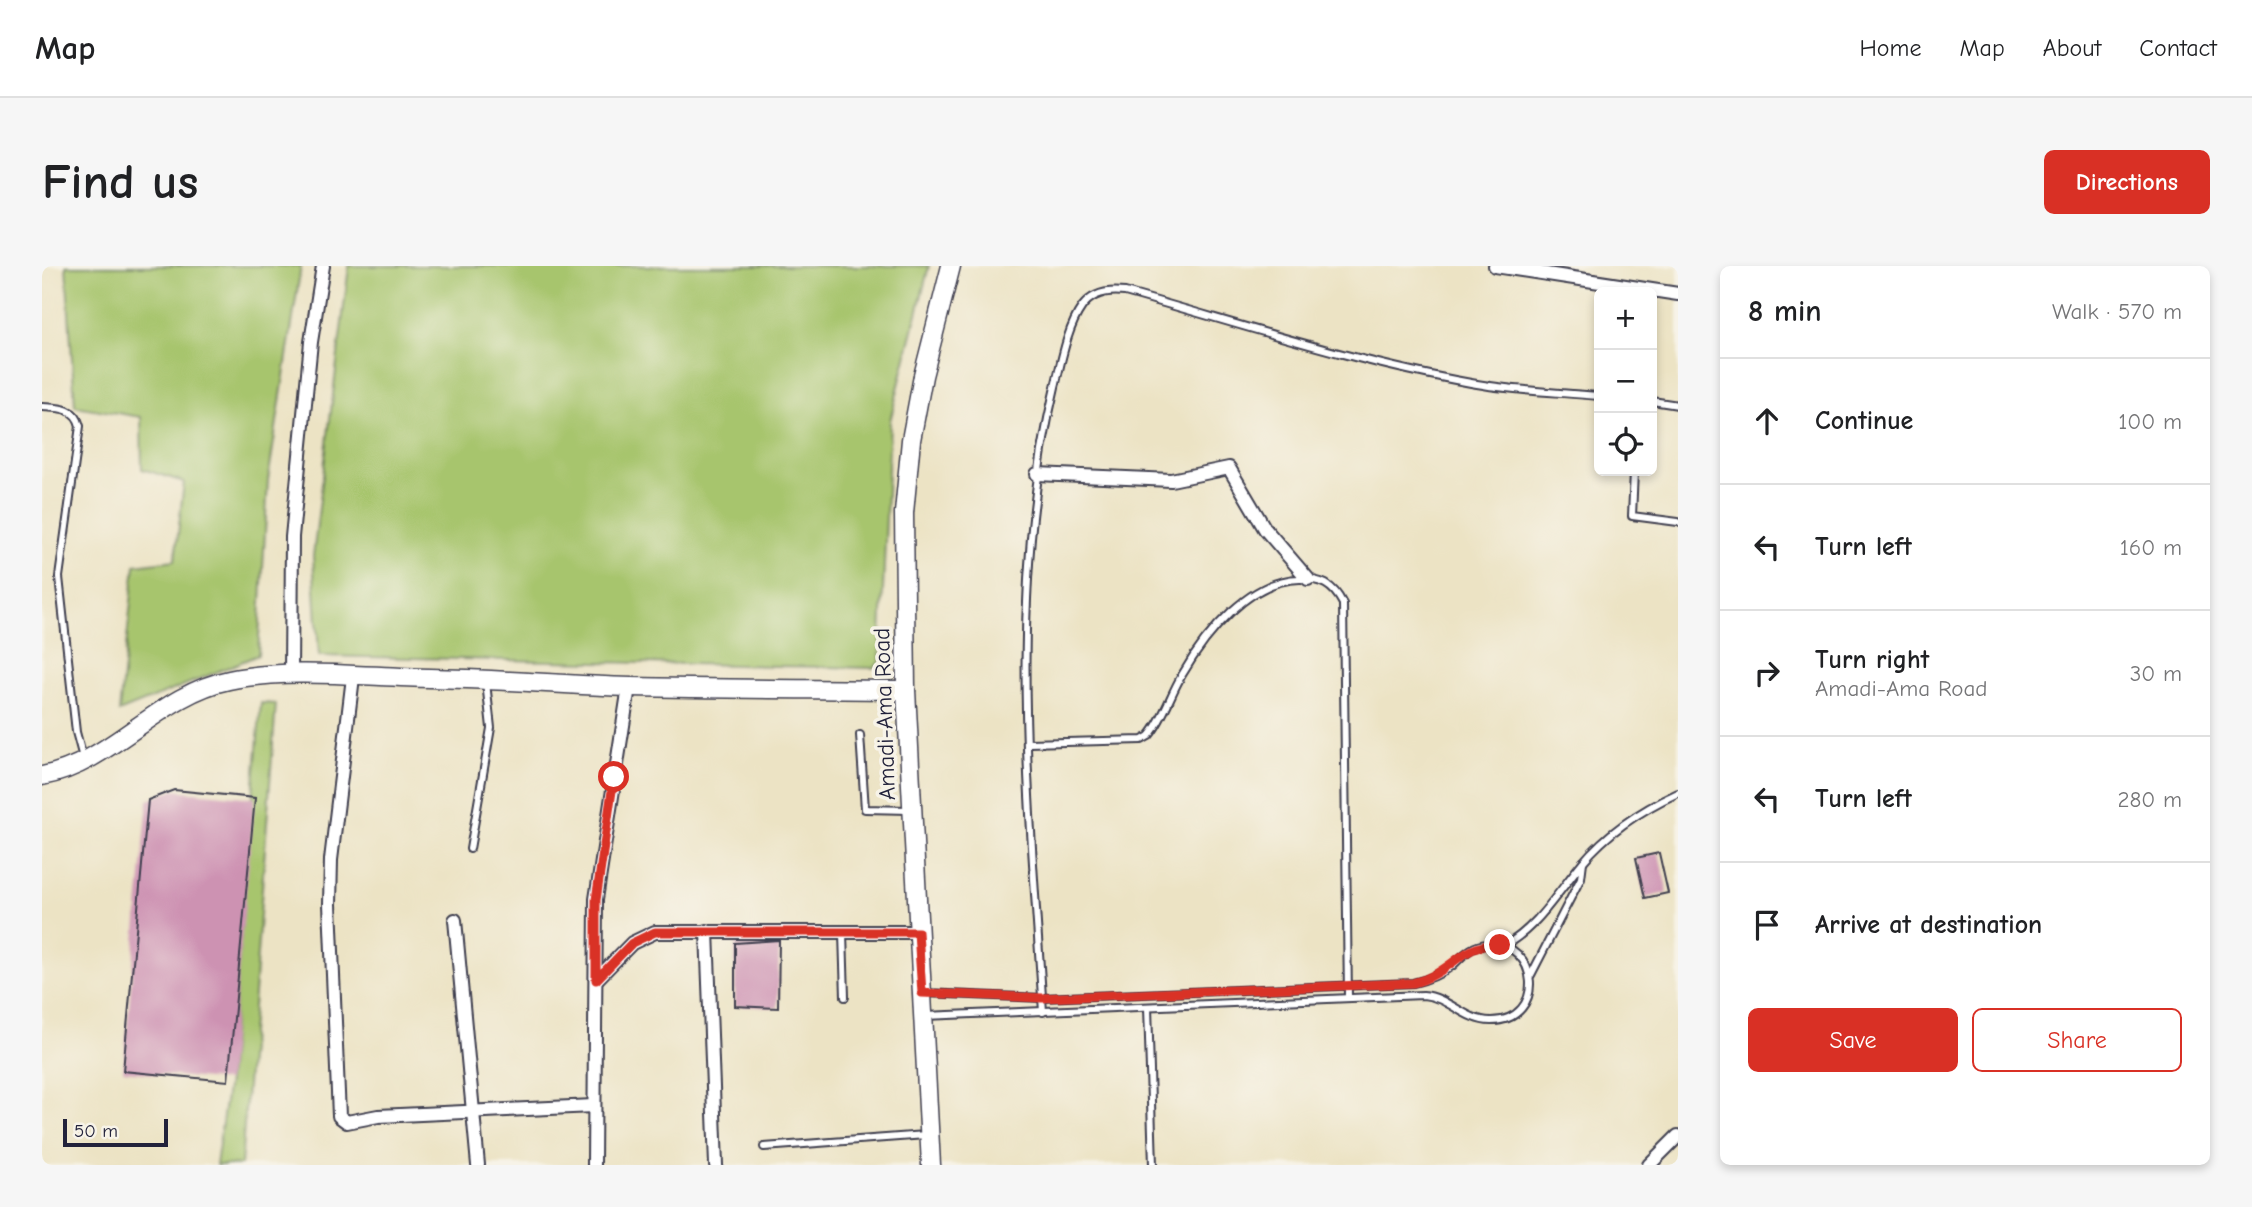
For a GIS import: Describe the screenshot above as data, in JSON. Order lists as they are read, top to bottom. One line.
{"streets":{"street":["Amadi-Ama Road"]},"scale_bar":"50 m","page":{"header":"Map","nav":["Home","Map","About","Contact"],"buttons":["Directions",["Save","Share"]],"title":"Find us","heading":["8 min","Walk · 570 m"],"map_buttons":["+","−"],"list":[["Continue","100 m"],["Turn left","160 m"],["Turn right","Amadi-Ama Road","30 m"],["Turn left","280 m"],"Arrive at destination"],"scale":"50 m"}}
